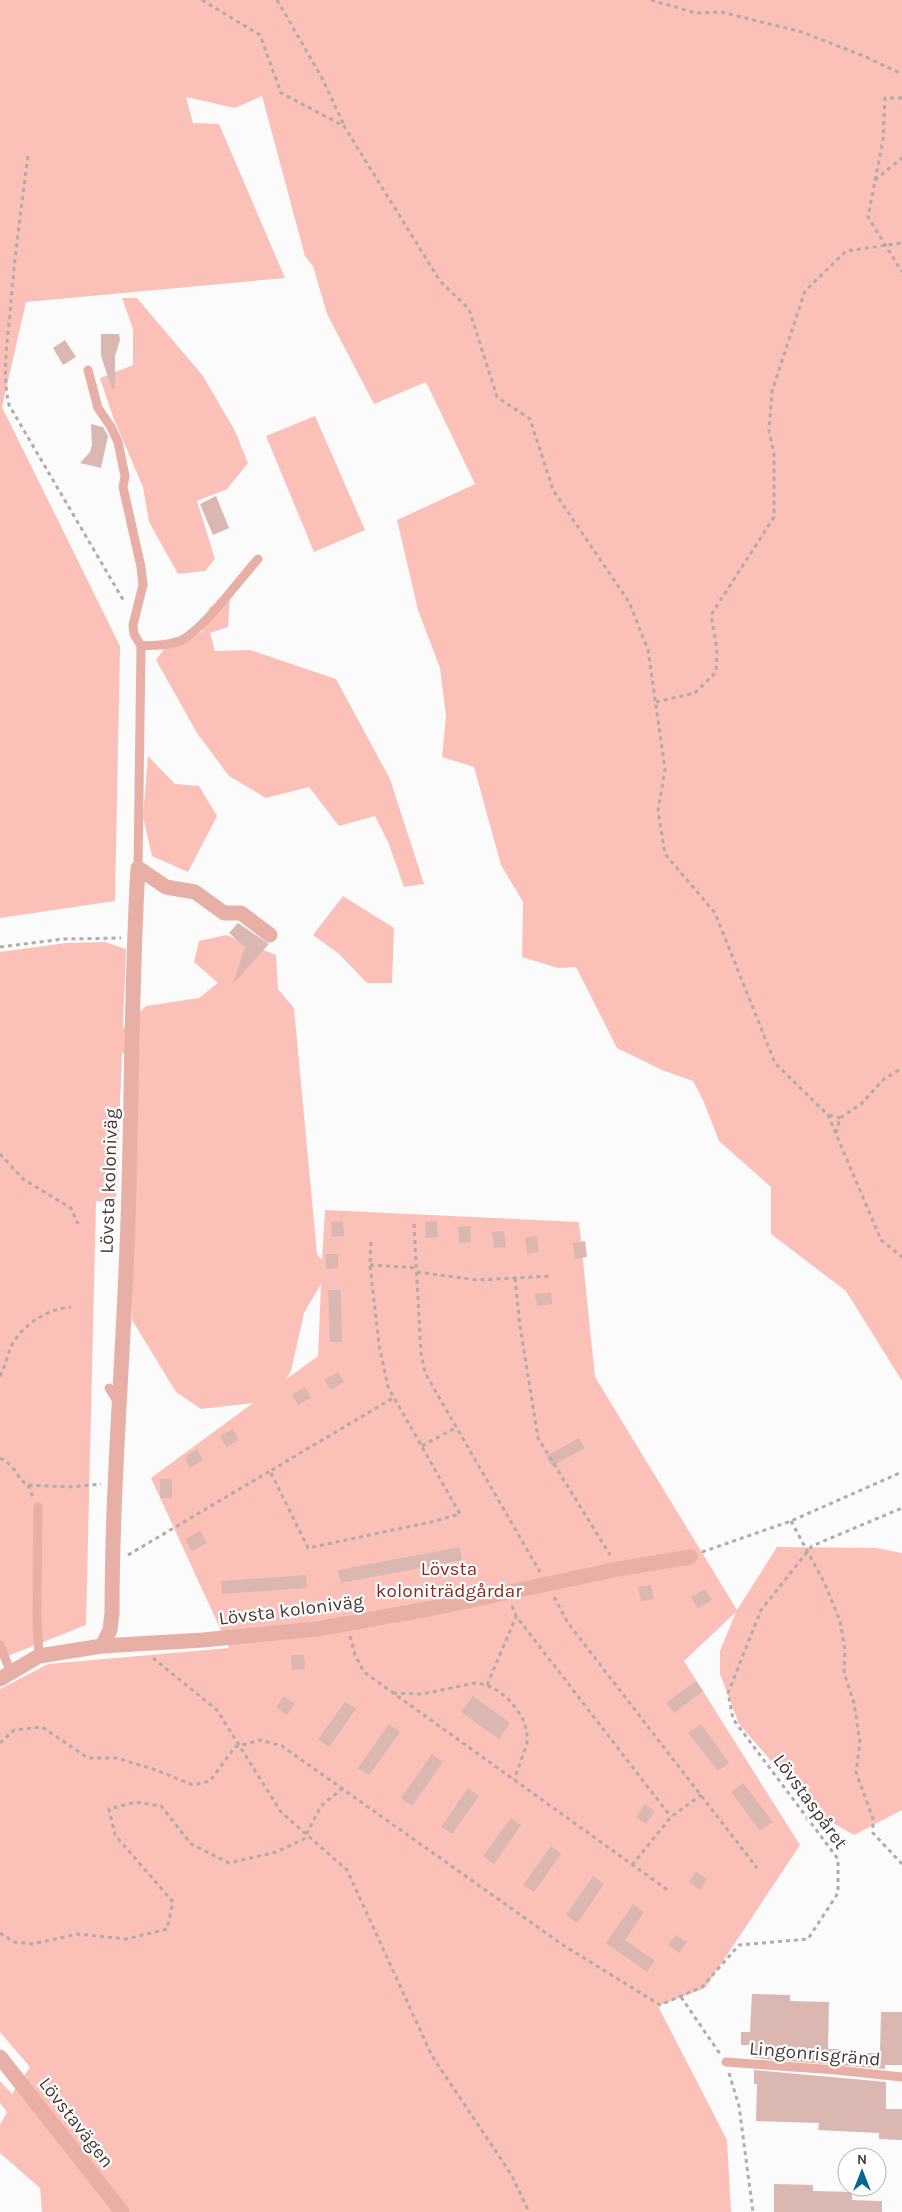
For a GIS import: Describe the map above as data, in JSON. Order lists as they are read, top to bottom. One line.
{"streets":{"street":["Lövsta koloniväg","Lövstavägen"],"lane":["Lingonrisgränd"],"path":["Lövstaspåret"]},"parks":["Lövsta koloniträdgårdar"],"north":"top"}
